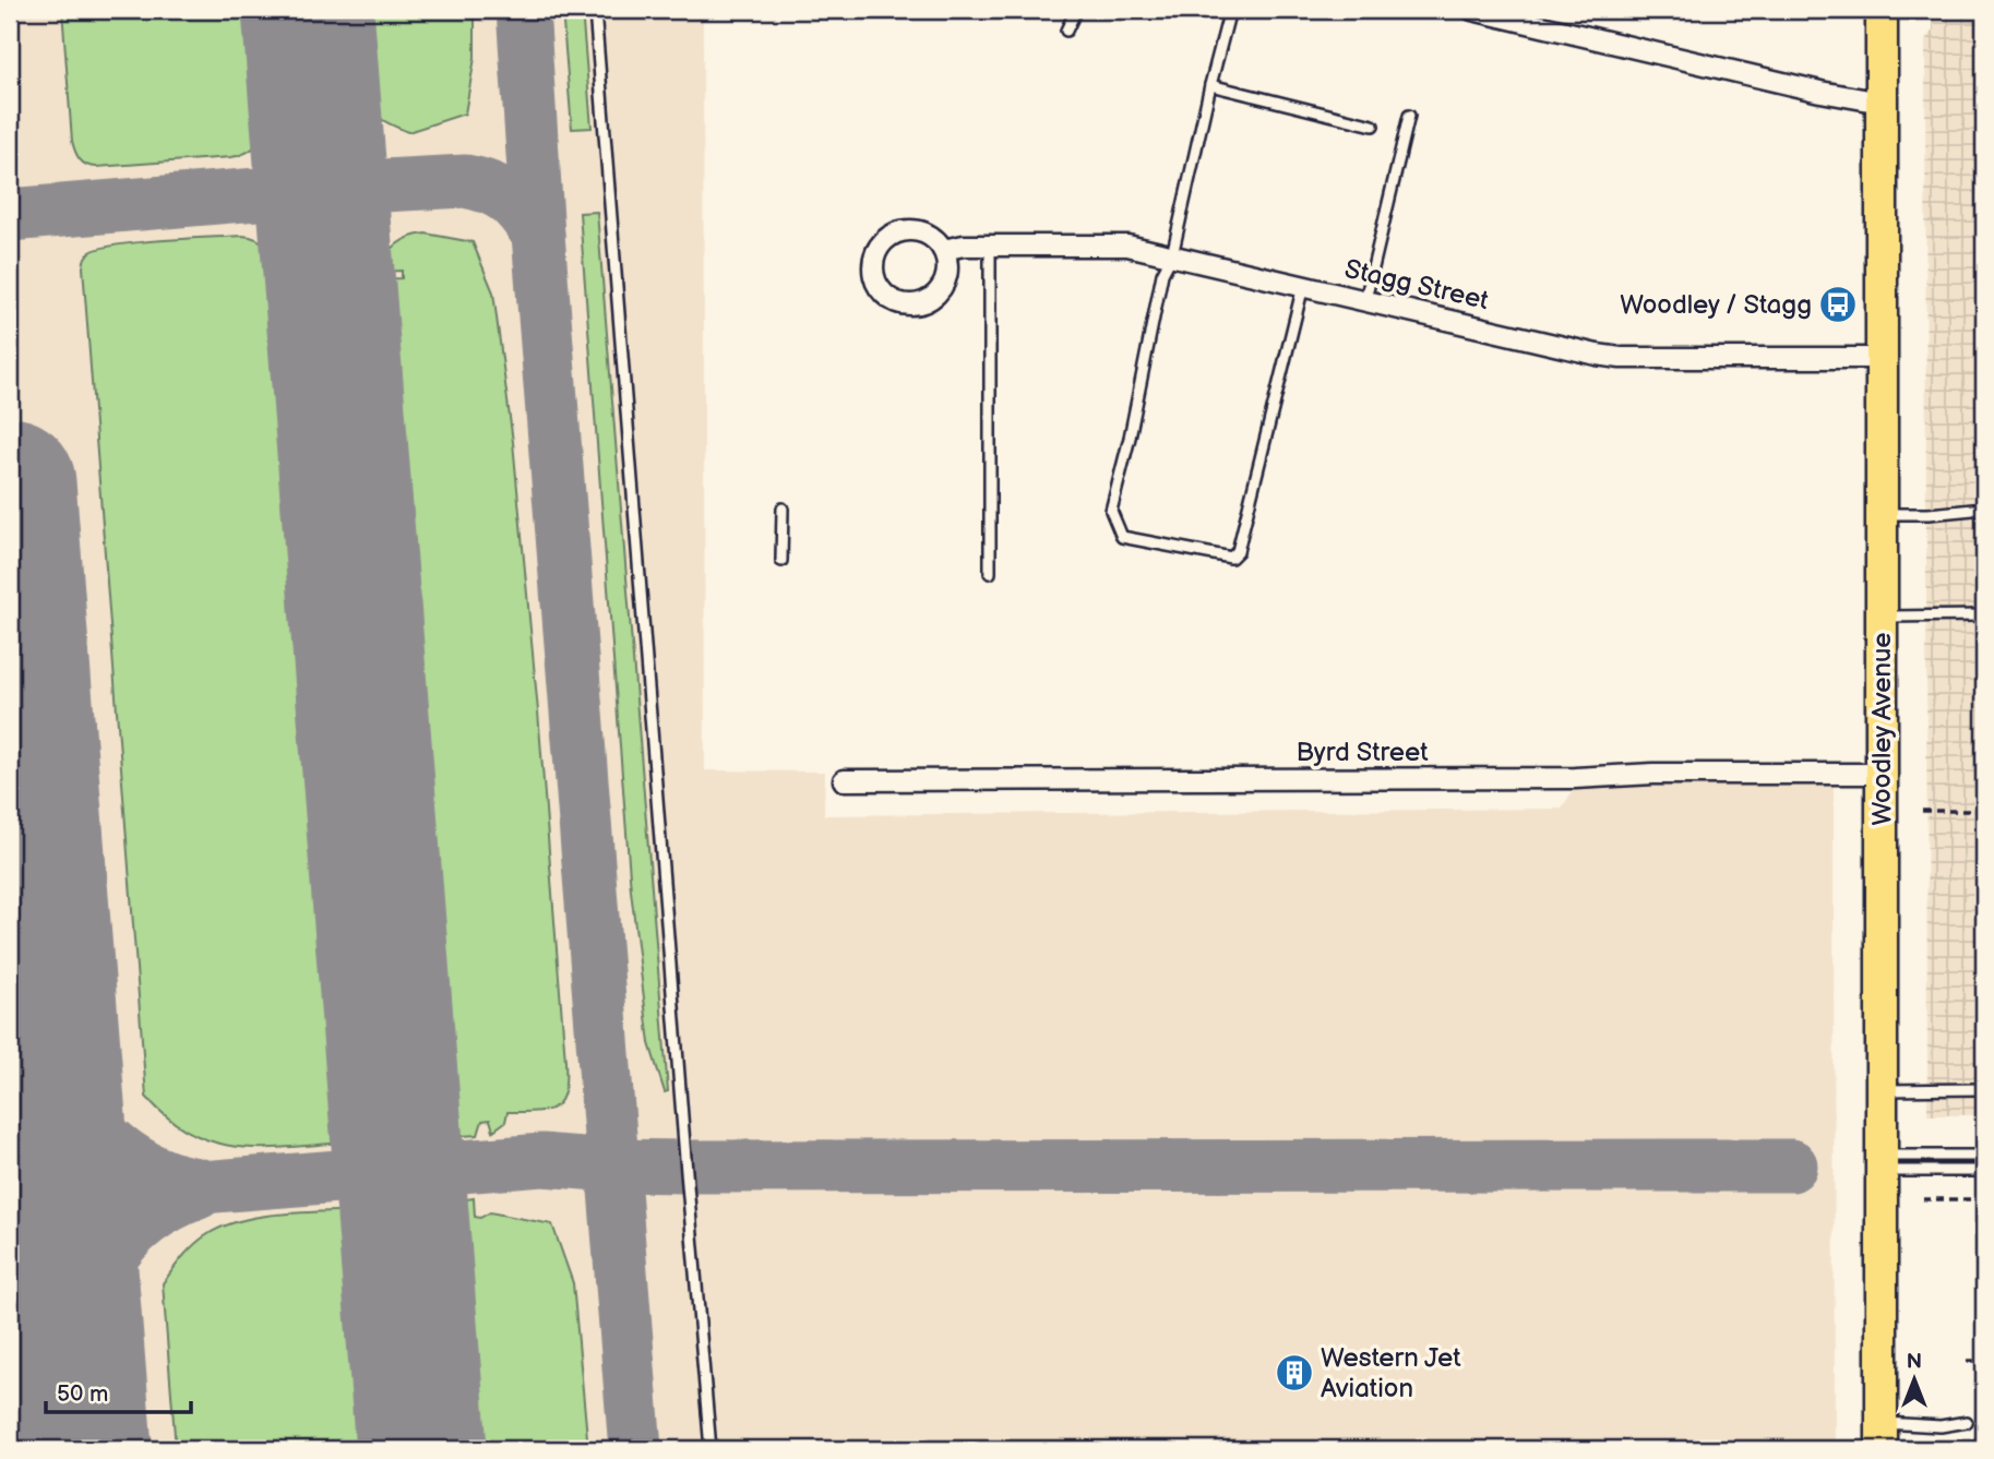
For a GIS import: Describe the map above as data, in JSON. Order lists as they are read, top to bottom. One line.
{"streets":{"main road":["Woodley Avenue"],"street":["Stagg Street","Byrd Street"]},"crossings":[["Stagg Street","Woodley Avenue"],["Woodley Avenue","Byrd Street"]],"places":{"bus stop":["Woodley / Stagg"],"building":["Western Jet Aviation"]},"scale_bar":"50 m","north":"top"}
